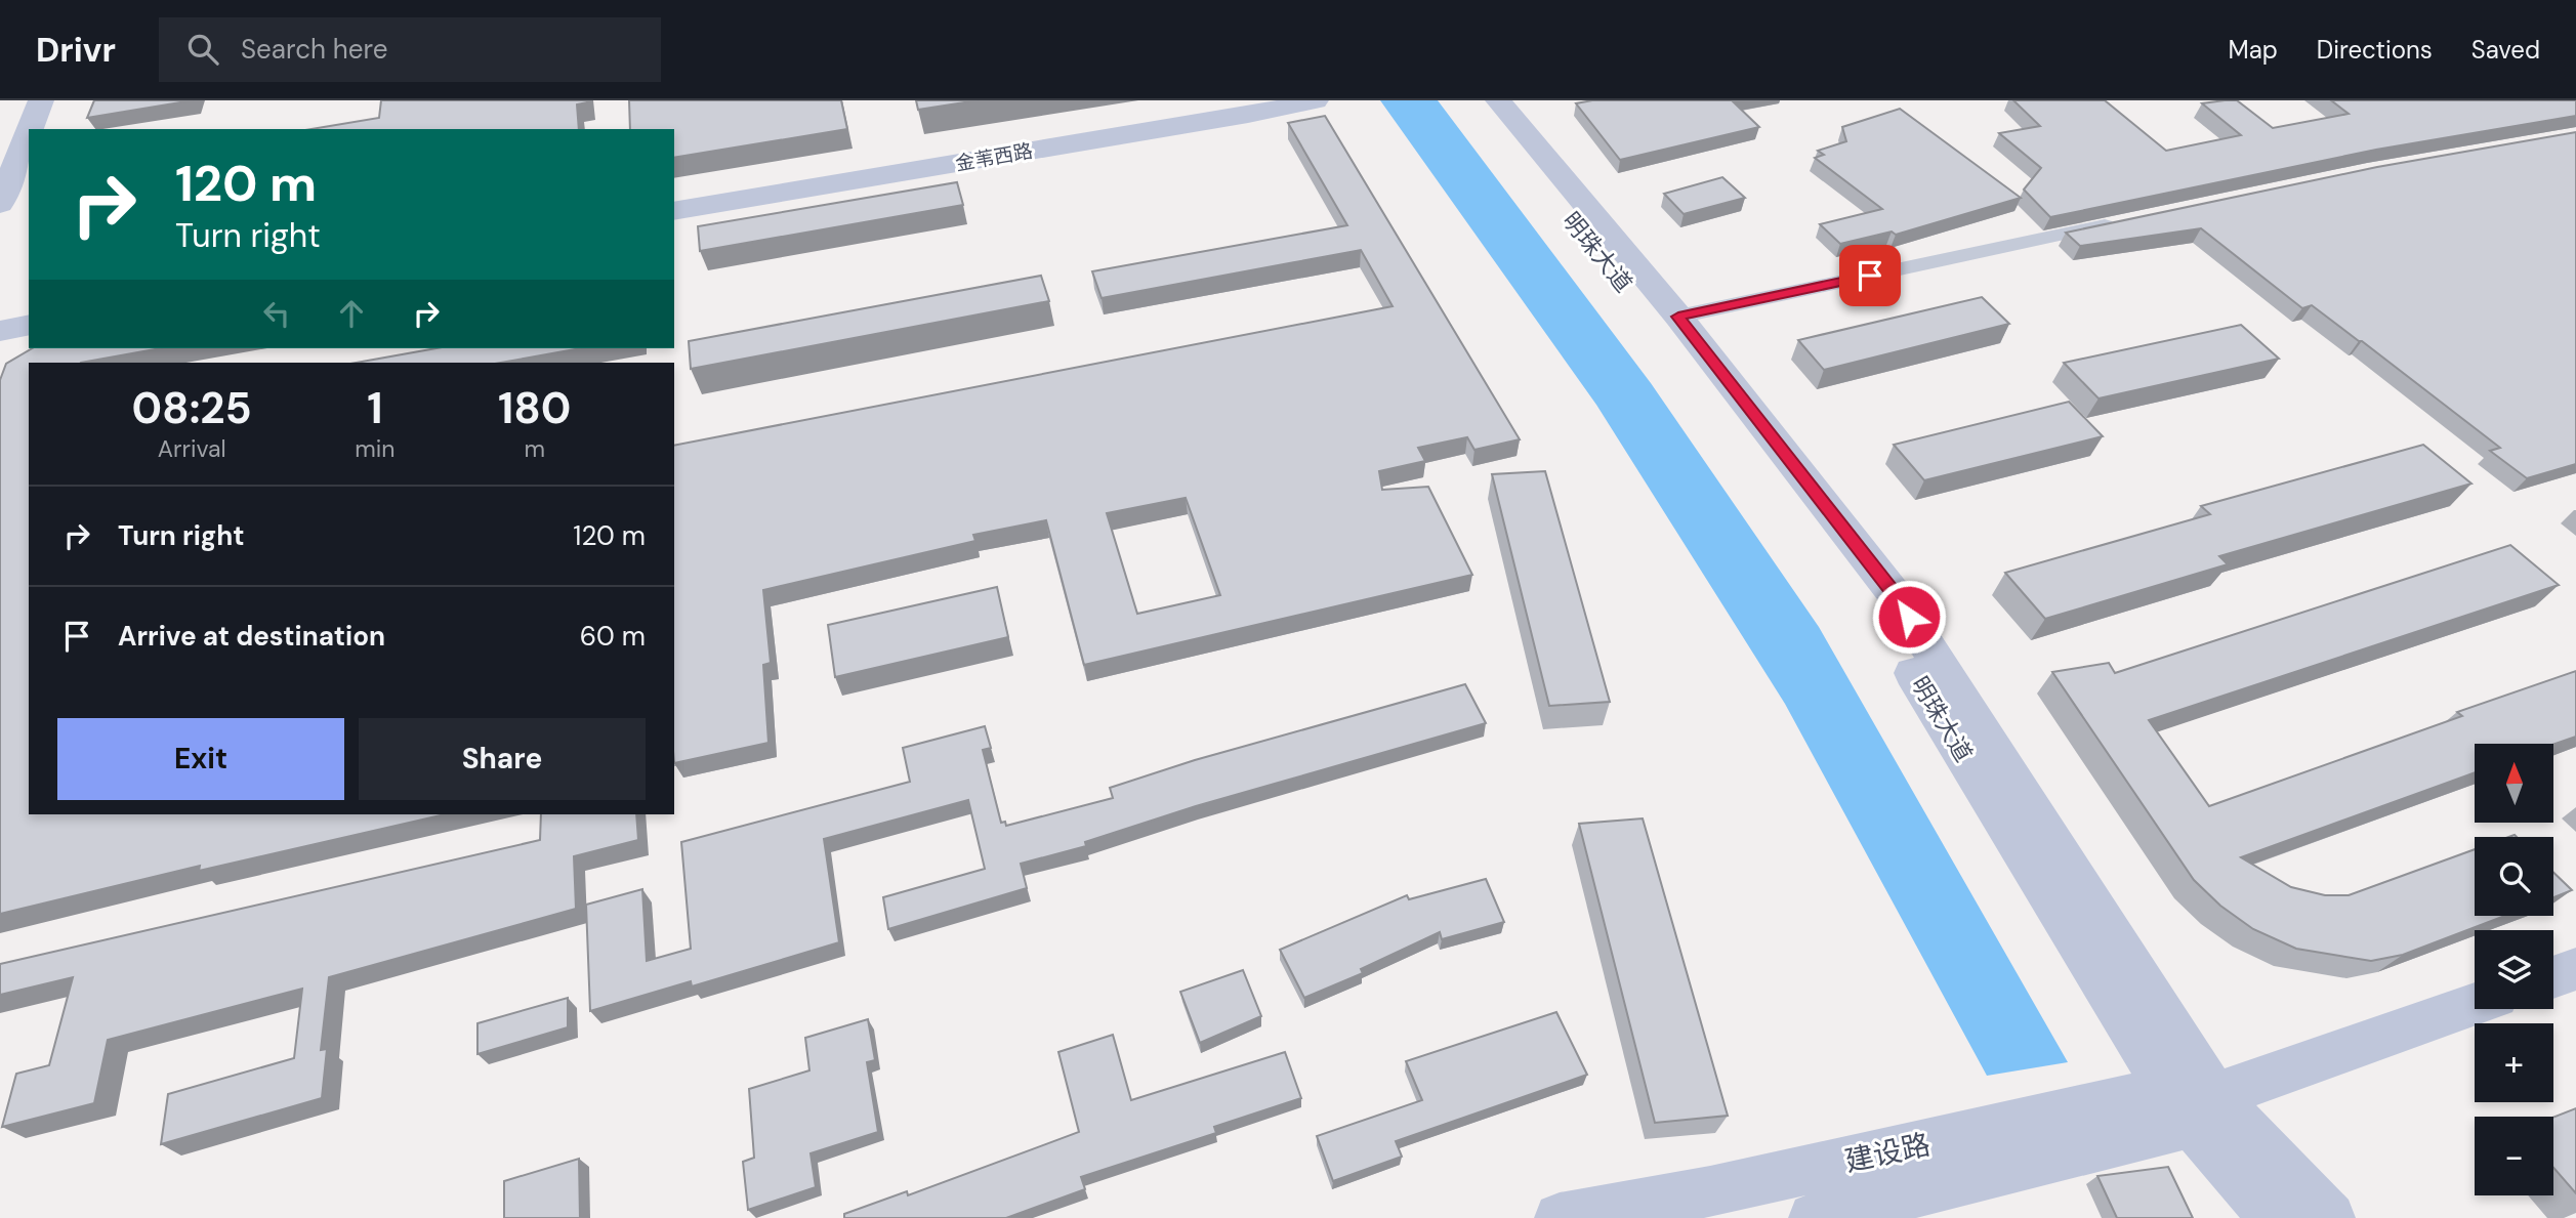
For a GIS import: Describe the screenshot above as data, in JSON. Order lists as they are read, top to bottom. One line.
{"streets":{"main road":["金苇西路","明珠大道","建设路"]},"crossings":[["明珠大道","建设路"]],"north":"top","page":{"header":"Drivr","search":"Search here","nav":["Map","Directions","Saved"],"turn":["120 m","Turn right"],"eta":["08:25","Arrival","1","min","180","m"],"list":[{"name":"Turn right","value":"120 m"},{"name":"Arrive at destination","value":"60 m"}],"buttons":["Exit","Share"],"map_buttons":["+","−"]}}
